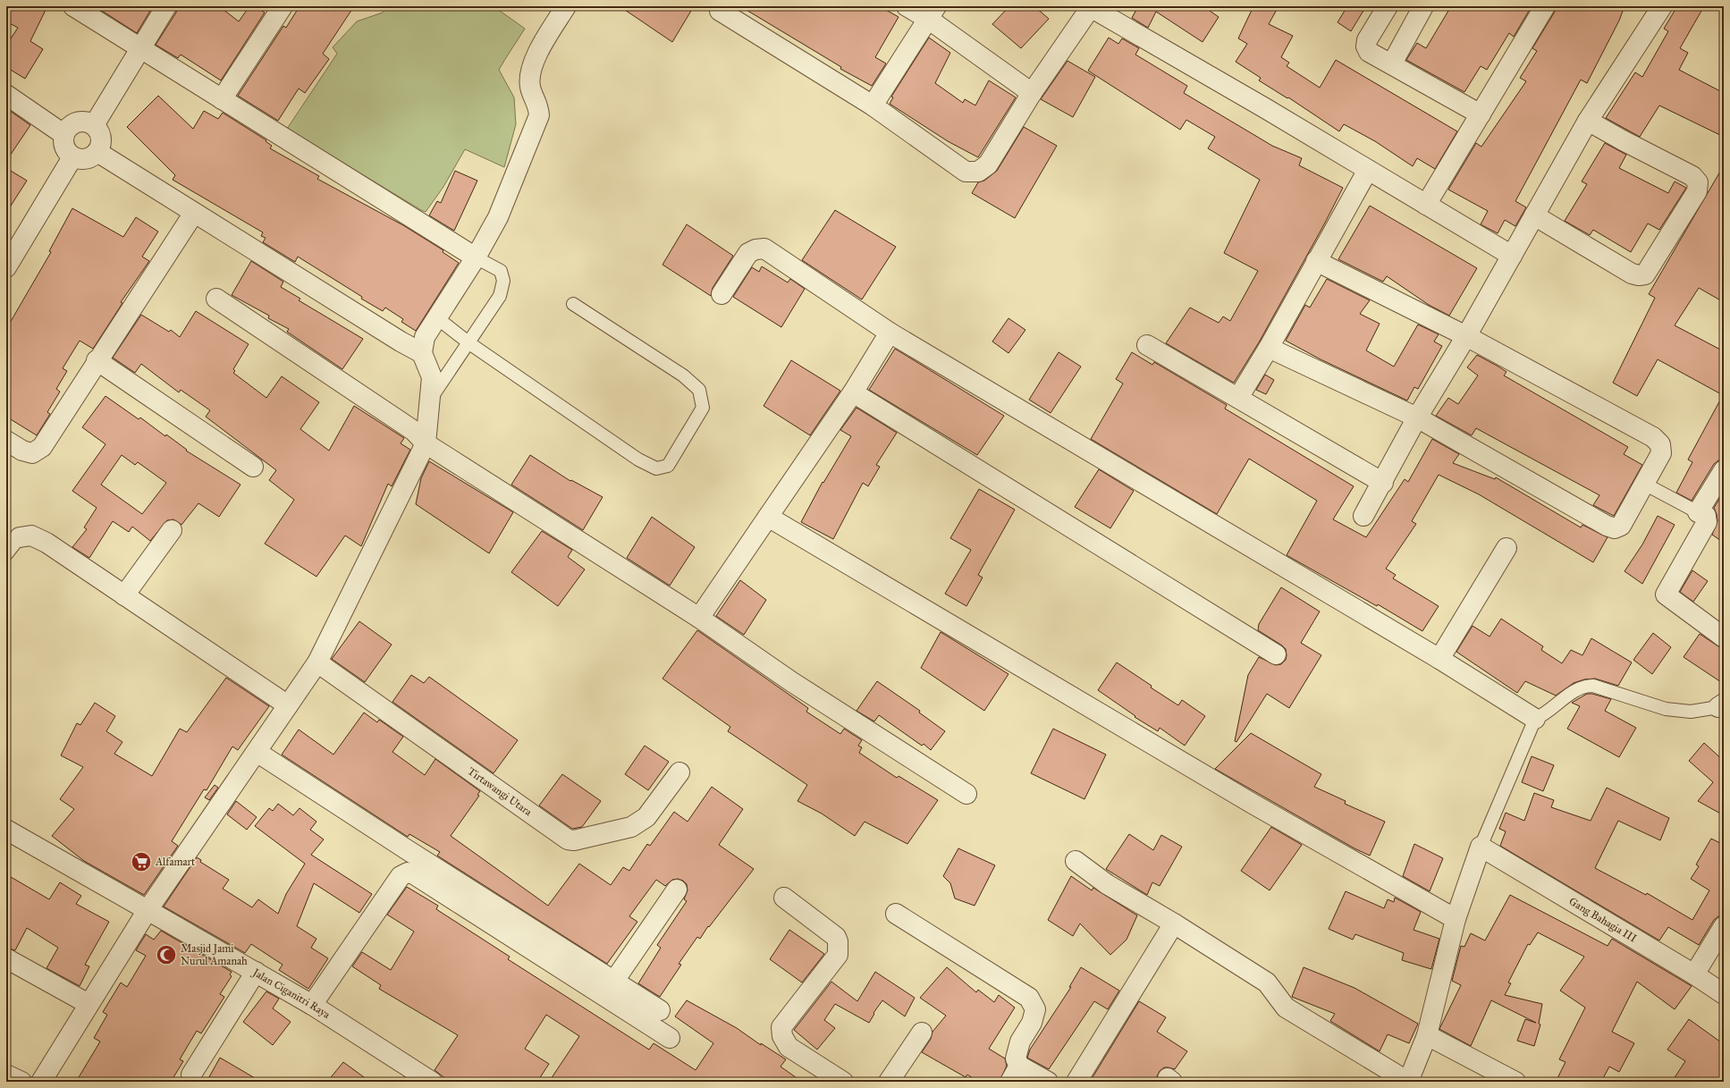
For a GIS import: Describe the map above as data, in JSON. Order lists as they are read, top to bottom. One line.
{"streets":{"street":["Tirtawangi Utara","Gang Bahagia III","Jalan Ciganitri Raya"]},"places":{"supermarket":["Alfamart"],"mosque":["Masjid Jami Nurul Amanah"]}}
